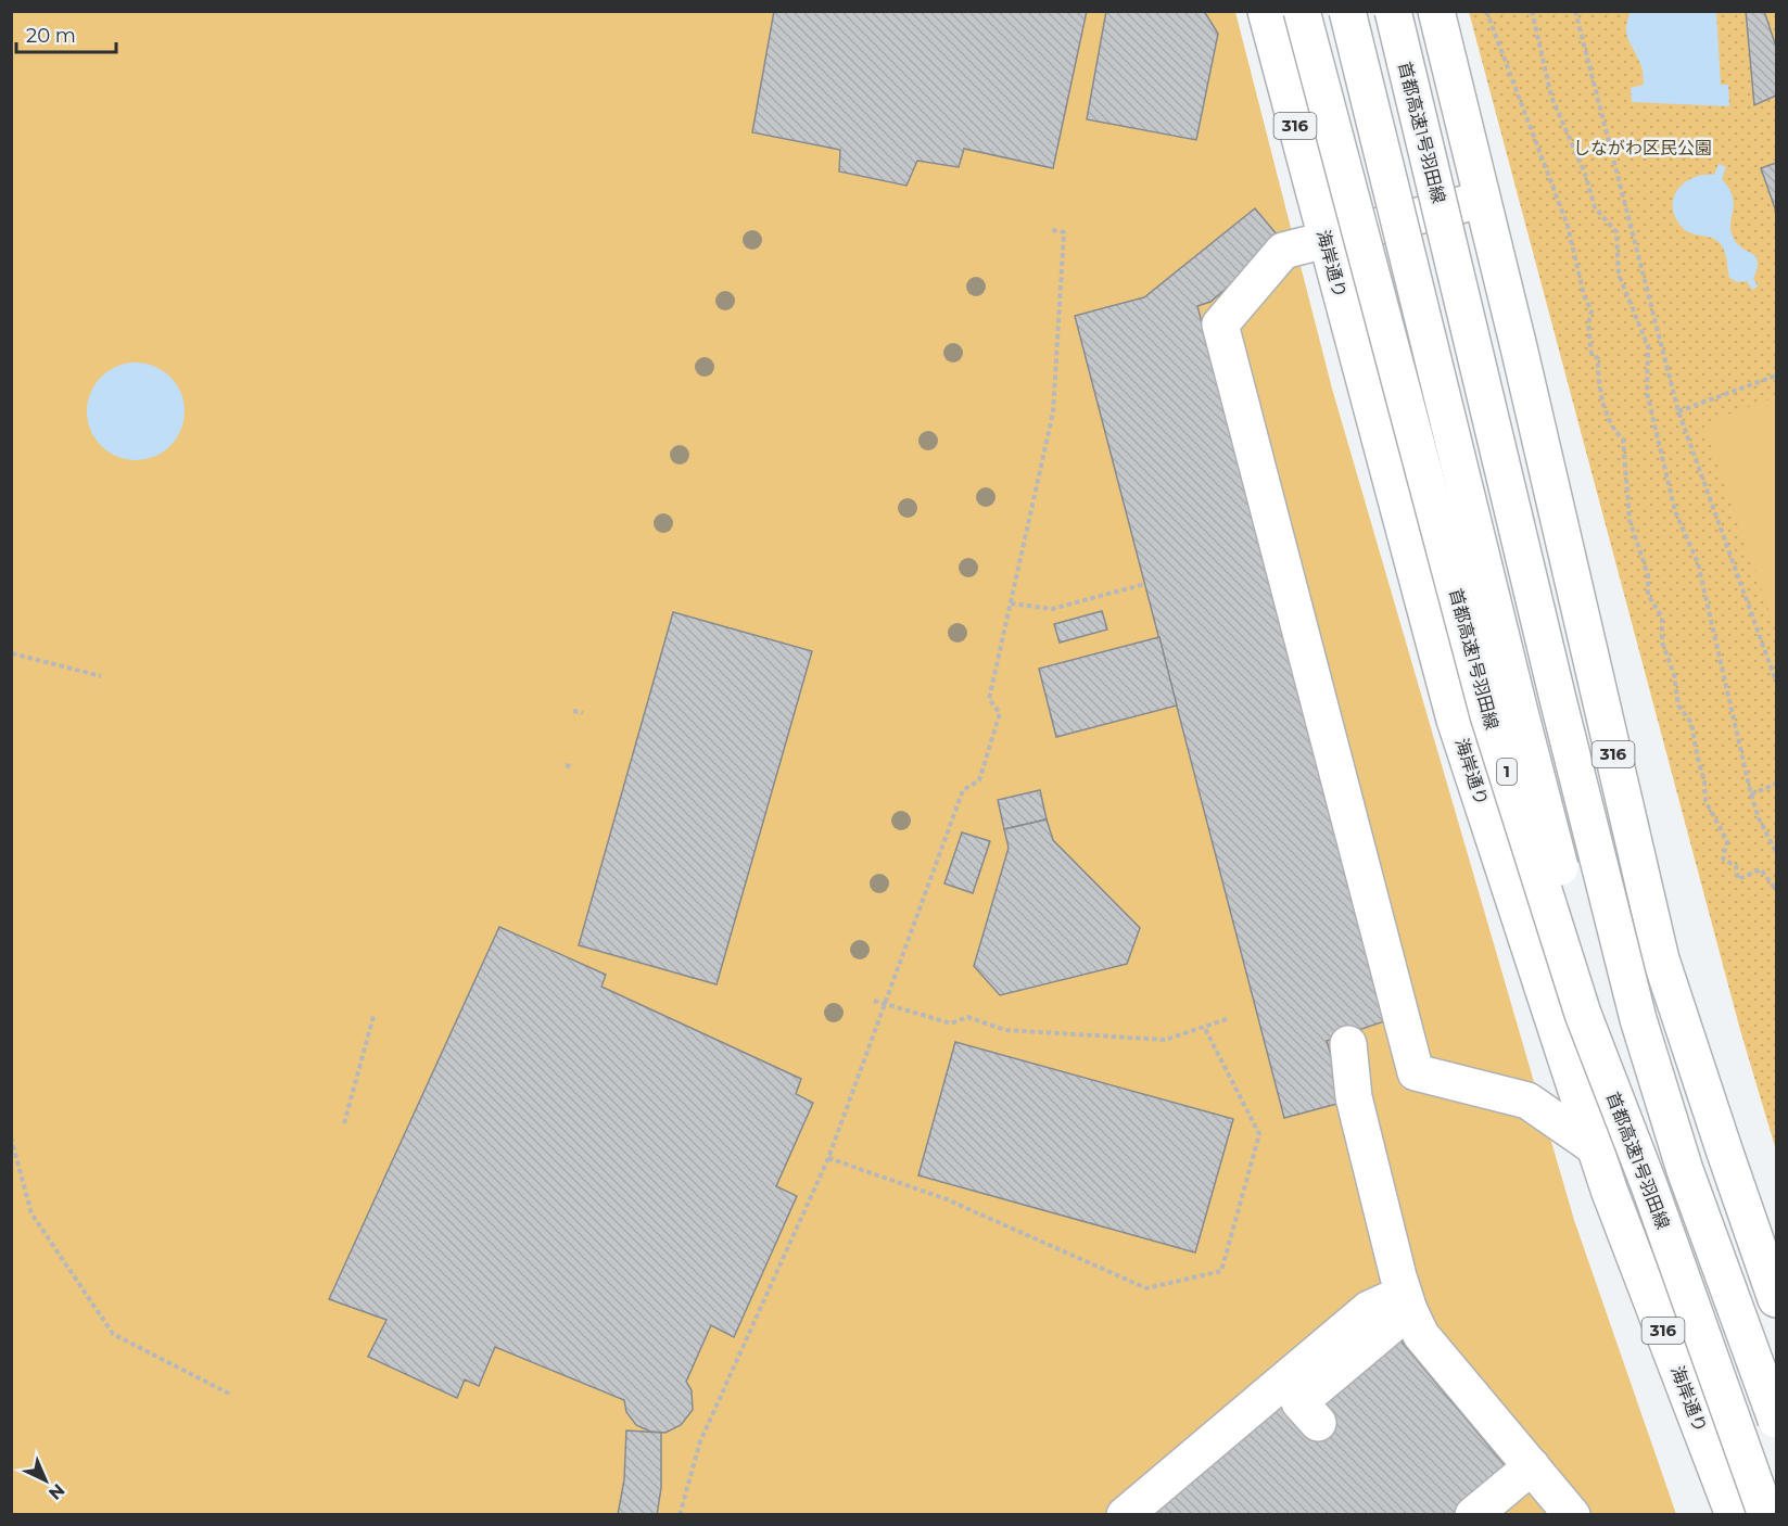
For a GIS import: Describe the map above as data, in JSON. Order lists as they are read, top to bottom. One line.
{"streets":{"main road":["316","首都高速1号羽田線","海岸通り","1"]},"parks":["しながわ区民公園"],"scale_bar":"20 m","north":"bottom right"}
